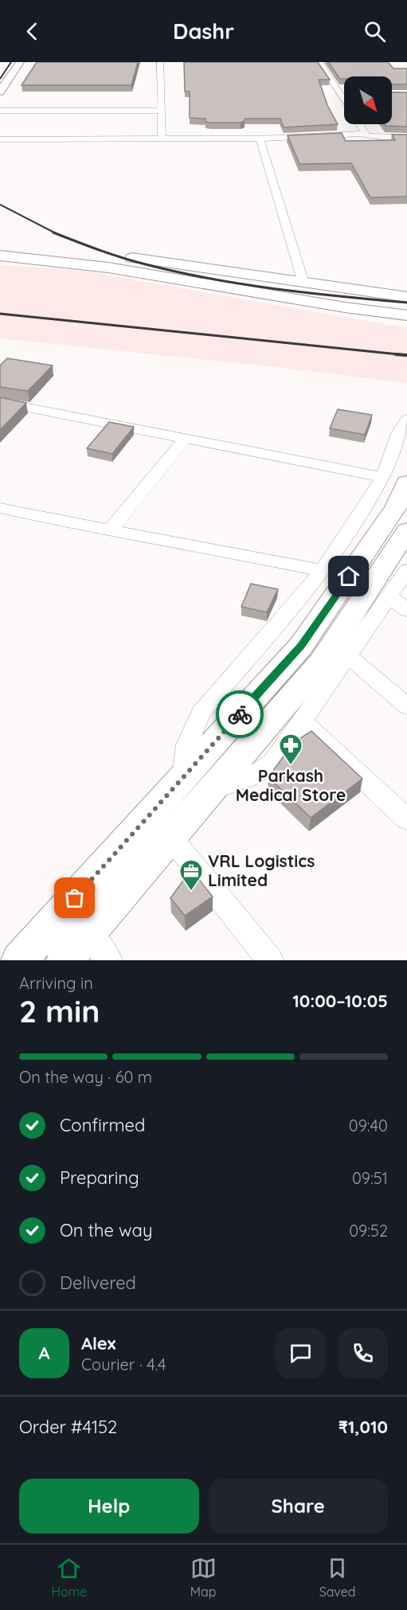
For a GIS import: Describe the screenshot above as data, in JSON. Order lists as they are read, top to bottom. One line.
{"places":{"pharmacy":["Parkash Medical Store"],"office":["VRL Logistics Limited"]},"north":"bottom right","page":{"header":"Dashr","heading":["2 min","Arriving in","10:00–10:05"],"panel":["Alex","Courier · 4.4","Order #4152","₹1,010"],"bar":"On the way · 60 m","list":[["Confirmed","09:40"],["Preparing","09:51"],["On the way","09:52"],"Delivered"],"round":"A","buttons":["Help","Share"],"tabs":["Home","Map","Saved"]}}
